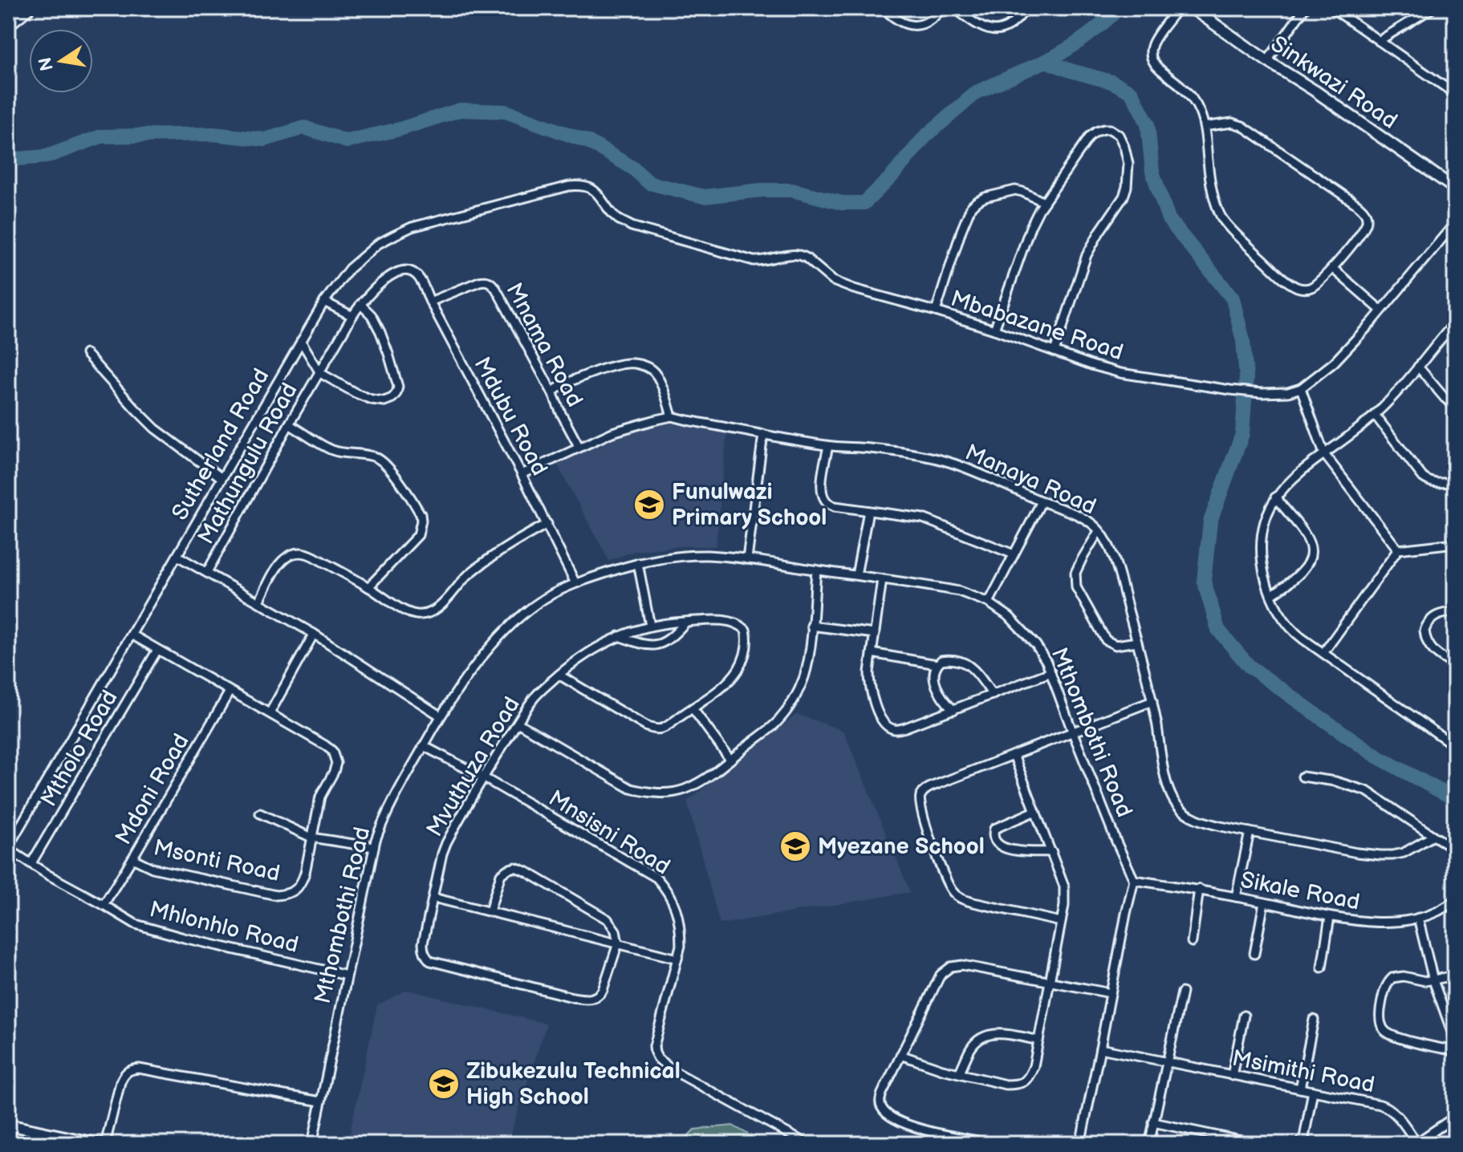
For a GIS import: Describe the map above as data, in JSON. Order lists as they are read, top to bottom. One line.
{"streets":{"street":["Sinkwazi Road","Mbabazane Road","Mnama Road","Mdubu Road","Sutherland Road","Mathungulu Road","Manaya Road","Mthombothi Road","Mtholo Road","Mvuthuza Road","Mdoni Road","Mnsisni Road","Msonti Road","Sikale Road","Mhlonhlo Road","Msimithi Road"]},"crossings":[["Mbabazane Road","Sutherland Road"],["Mnama Road","Mdubu Road"],["Mnama Road","Manaya Road"],["Mdubu Road","Mathungulu Road"],["Mdubu Road","Manaya Road"],["Mdubu Road","Mthombothi Road"],["Sutherland Road","Msonti Road"],["Sutherland Road","Mhlonhlo Road"],["Mthombothi Road","Mnsisni Road"],["Mthombothi Road","Sikale Road"],["Mthombothi Road","Mhlonhlo Road"],["Mtholo Road","Msonti Road"],["Mtholo Road","Mhlonhlo Road"],["Mvuthuza Road","Mnsisni Road"],["Mdoni Road","Msonti Road"],["Mdoni Road","Mhlonhlo Road"]],"places":{"school or university":["Funulwazi Primary School","Myezane School","Zibukezulu Technical High School"]},"north":"left"}
